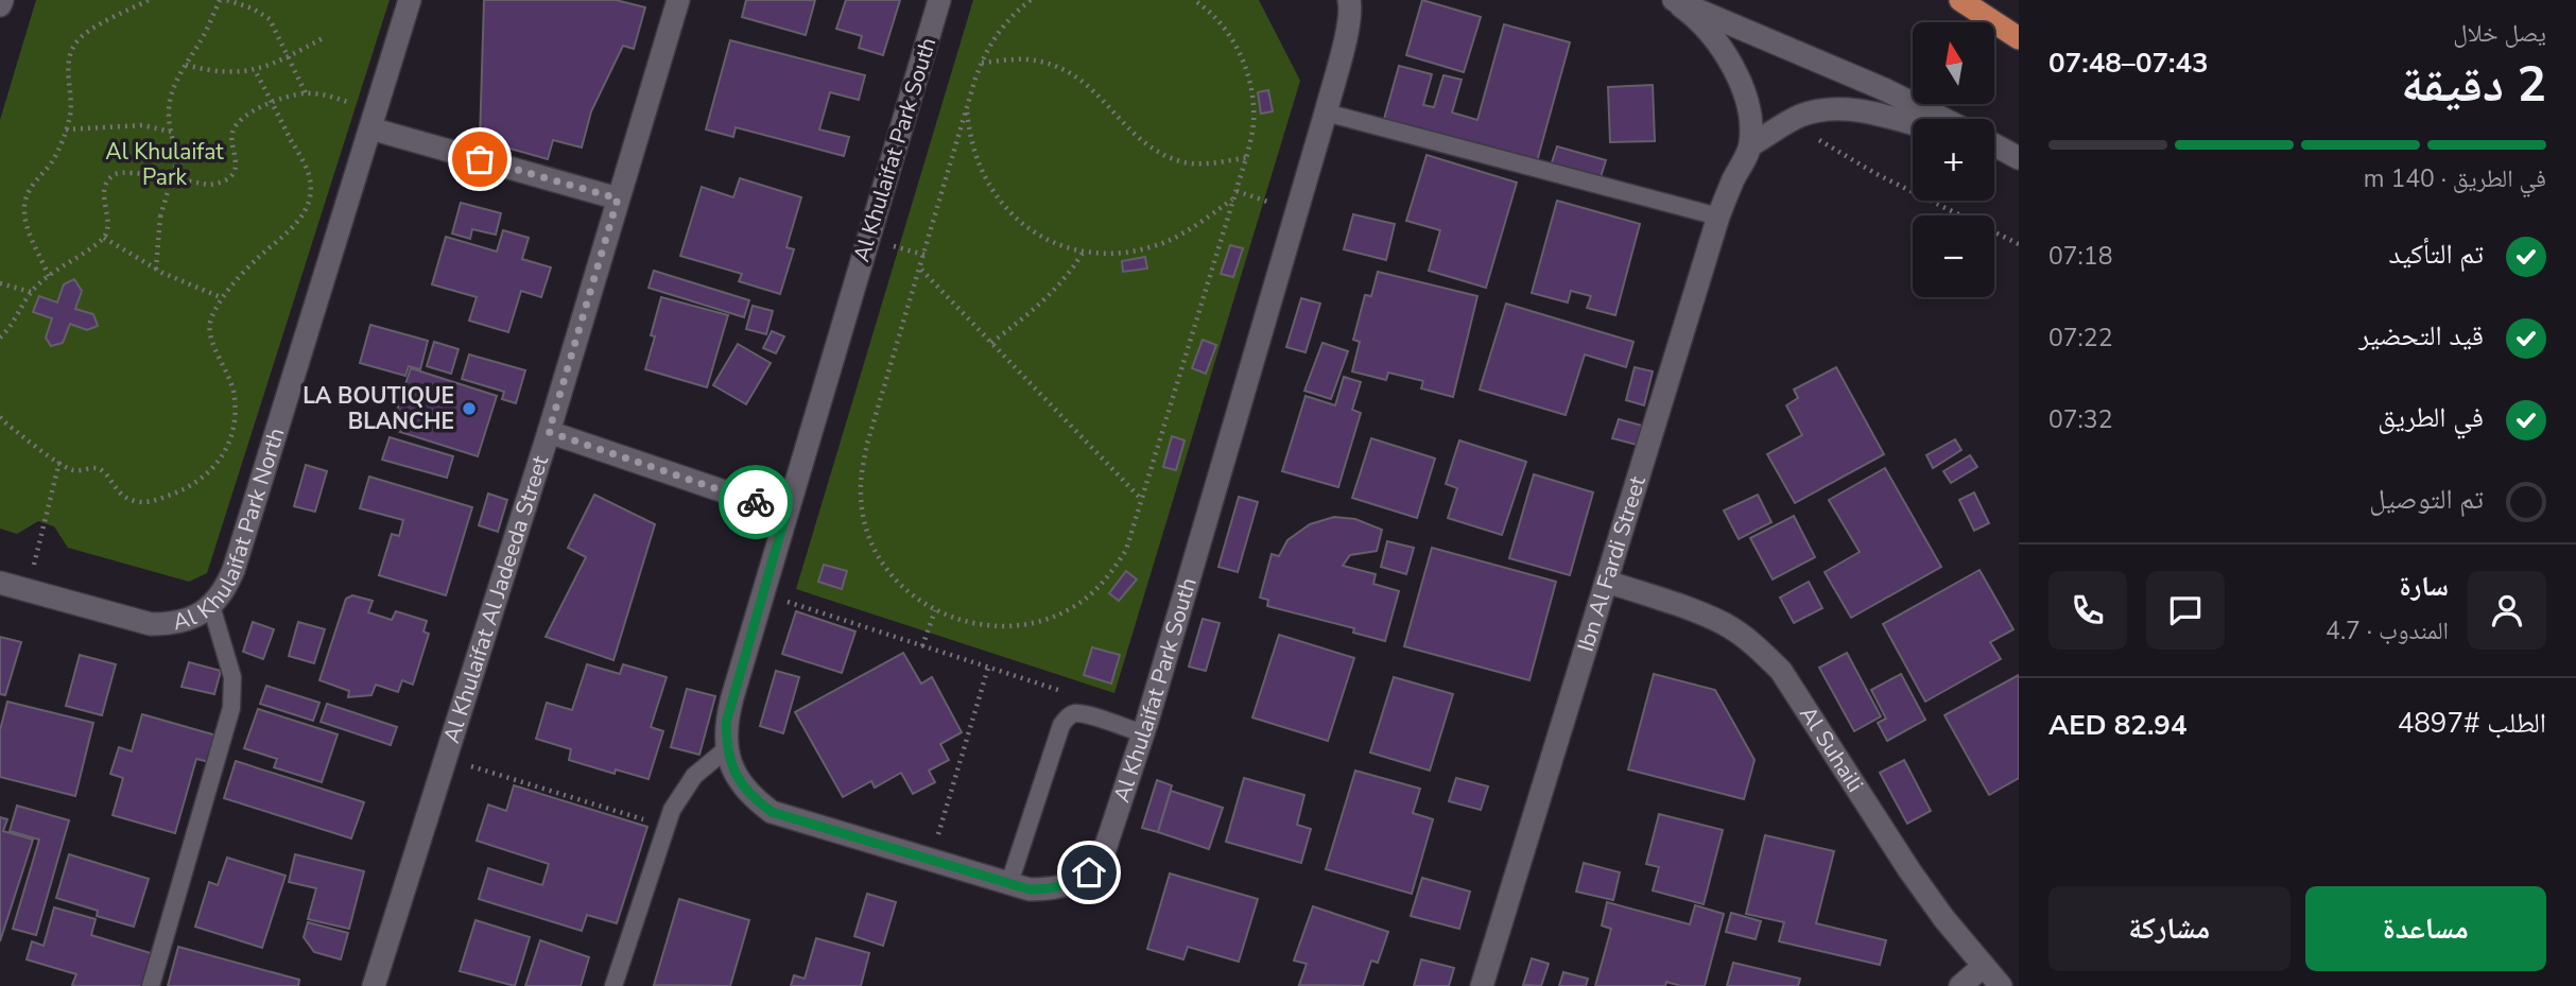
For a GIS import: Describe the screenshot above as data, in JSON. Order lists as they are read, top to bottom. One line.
{"streets":{"street":["Al Khulaifat Park South","Al Khulaifat Park North","Ibn Al Fardi Street","Al Khulaifat Al Jadeeda Street","Al Suhaili"]},"crossings":[["Ibn Al Fardi Street","Al Suhaili"]],"parks":["Al Khulaifat Park"],"places":["LA BOUTIQUE BLANCHE"],"north":"top","page":{"heading":["2 دقيقة","يصل خلال","07:43–07:48"],"panel":["سارة","المندوب · 4.7","الطلب #4897","AED 82.94"],"map_buttons":["+","−"],"bar":"في الطريق · 140 m","list":[["تم التأكيد","07:18"],["قيد التحضير","07:22"],["في الطريق","07:32"],"تم التوصيل"],"buttons":["مساعدة","مشاركة"]}}
